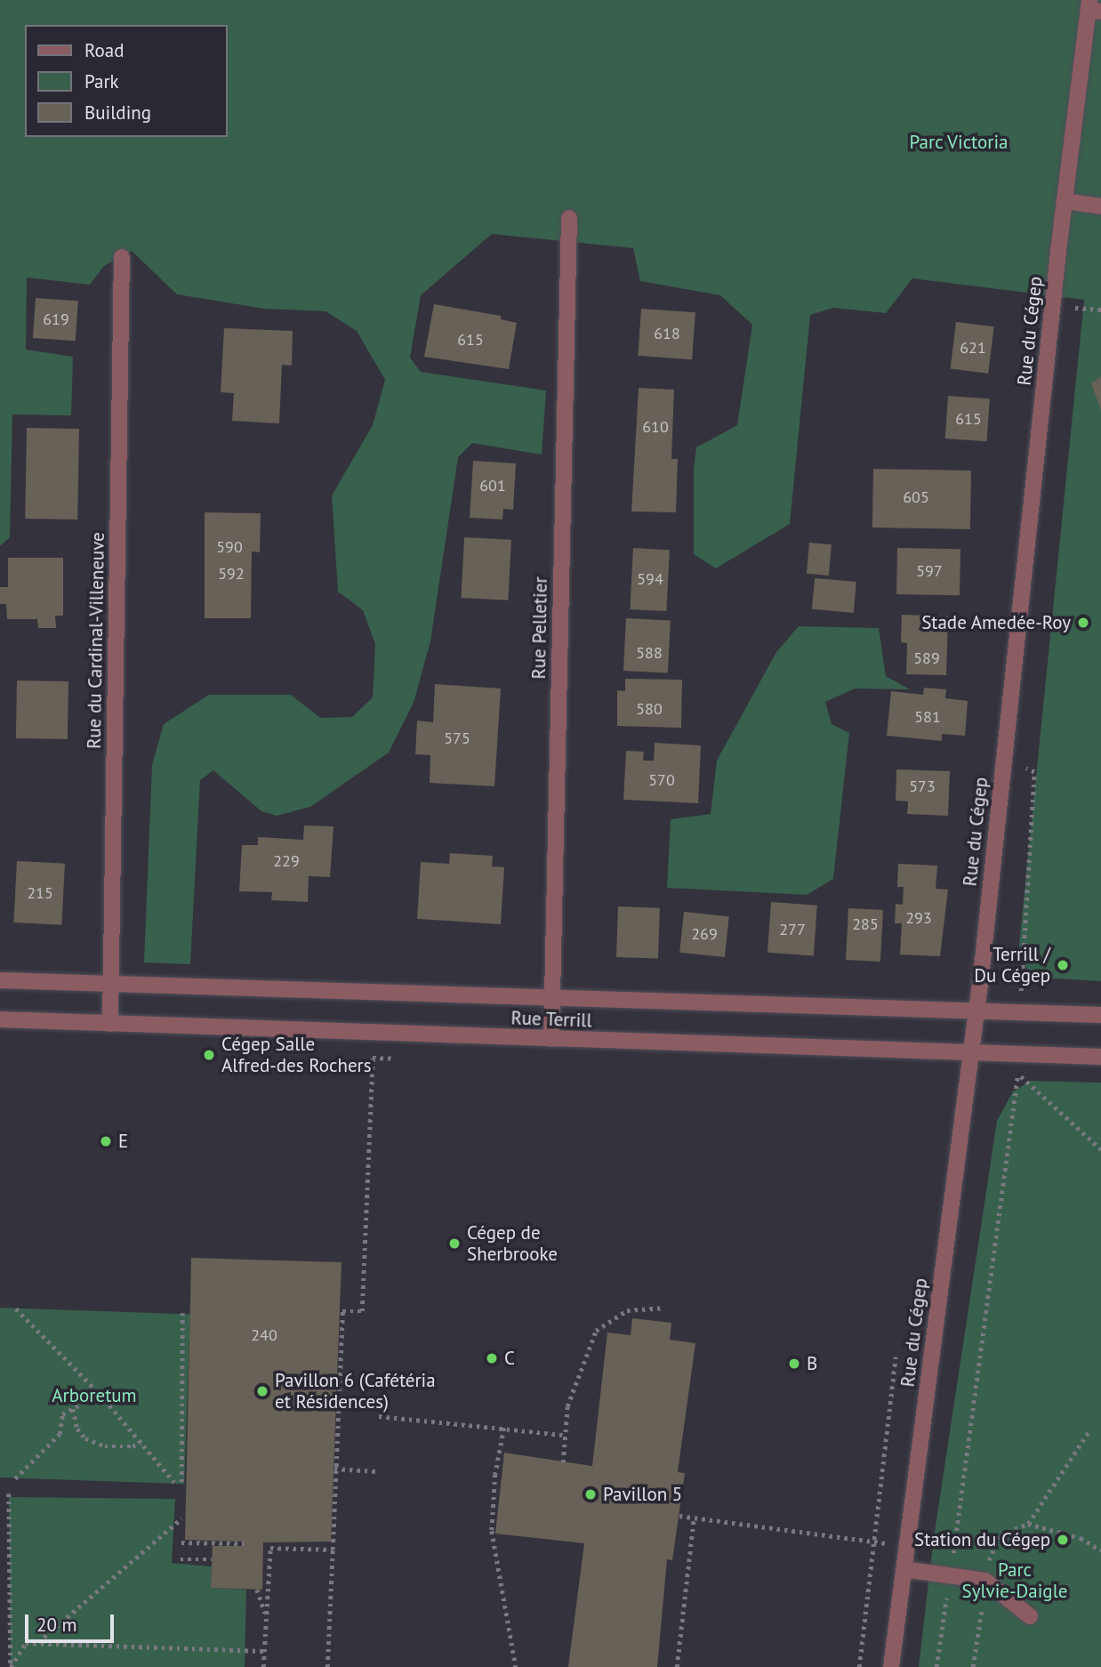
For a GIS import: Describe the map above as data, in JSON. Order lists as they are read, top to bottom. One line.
{"streets":{"street":["Rue du Cégep","Rue Pelletier","Rue du Cardinal-Villeneuve","Rue Terrill"]},"crossings":[["Rue du Cégep","Rue Terrill"],["Rue Pelletier","Rue Terrill"],["Rue du Cardinal-Villeneuve","Rue Terrill"]],"parks":["Parc Victoria","Arboretum","Parc Sylvie-Daigle"],"places":["Stade Amedée-Roy","Terrill / Du Cégep","Cégep Salle Alfred-des Rochers","E","Cégep de Sherbrooke","C","B","Pavillon 6 (Cafétéria et Résidences)","Pavillon 5","Station du Cégep"],"house_numbers":["619","618","615","621","615","610","601","605","590","597","592","594","588","589","580","581","575","570","573","229","215","293","285","277","269","240"],"legend":["Road","Park","Building"],"scale_bar":"20 m"}
